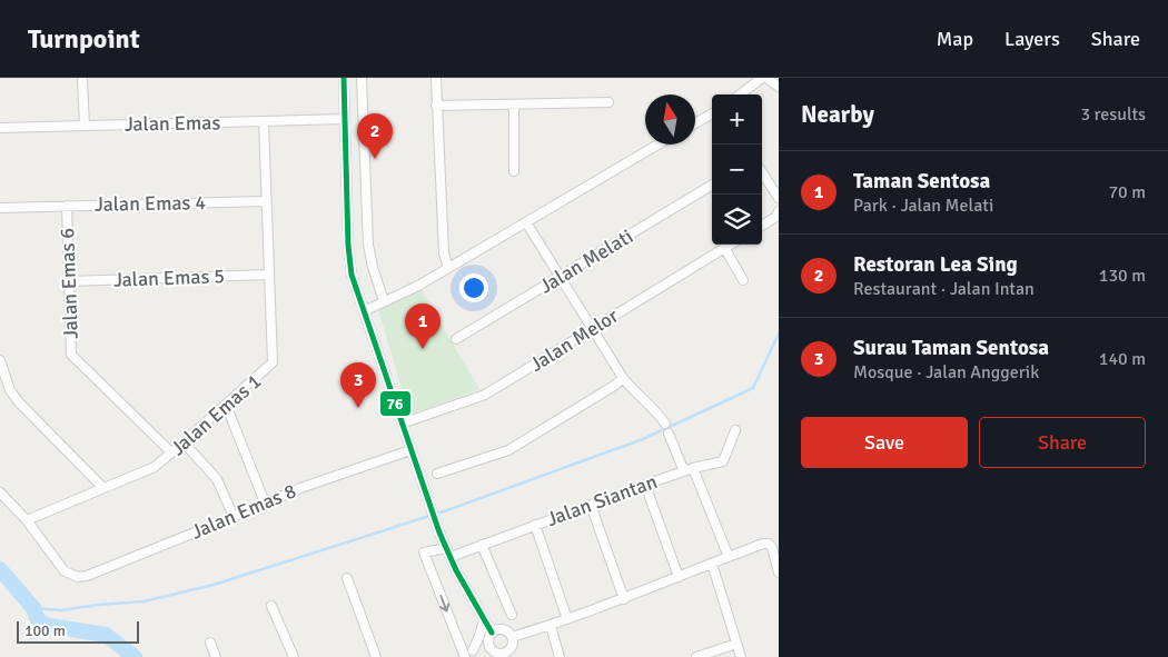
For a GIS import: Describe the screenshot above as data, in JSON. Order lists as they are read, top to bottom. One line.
{"streets":{"street":["Jalan Emas","Jalan Emas 4","Jalan Melati","Jalan Emas 5","Jalan Emas 6","Jalan Melor","Jalan Emas 1","Jalan Siantan","Jalan Emas 8"]},"crossings":[["Jalan Emas","Jalan Emas 1"],["Jalan Emas 4","Jalan Emas 6"],["Jalan Emas 4","Jalan Emas 1"],["Jalan Emas 5","Jalan Emas 6"],["Jalan Emas 5","Jalan Emas 1"],["Jalan Emas 6","Jalan Emas 1"],["Jalan Emas 1","Jalan Emas 8"]],"lines":["transit line 76"],"scale_bar":"100 m","north":"top","page":{"header":"Turnpoint","nav":["Map","Layers","Share"],"heading":["Nearby","3 results"],"map_buttons":["+","−"],"pins":["2","1","3"],"list":[{"mark":"1","name":"Taman Sentosa","note":"Park · Jalan Melati","value":"70 m"},{"mark":"2","name":"Restoran Lea Sing","note":"Restaurant · Jalan Intan","value":"130 m"},{"mark":"3","name":"Surau Taman Sentosa","note":"Mosque · Jalan Anggerik","value":"140 m"}],"buttons":["Save","Share"],"scale":"100 m"}}
